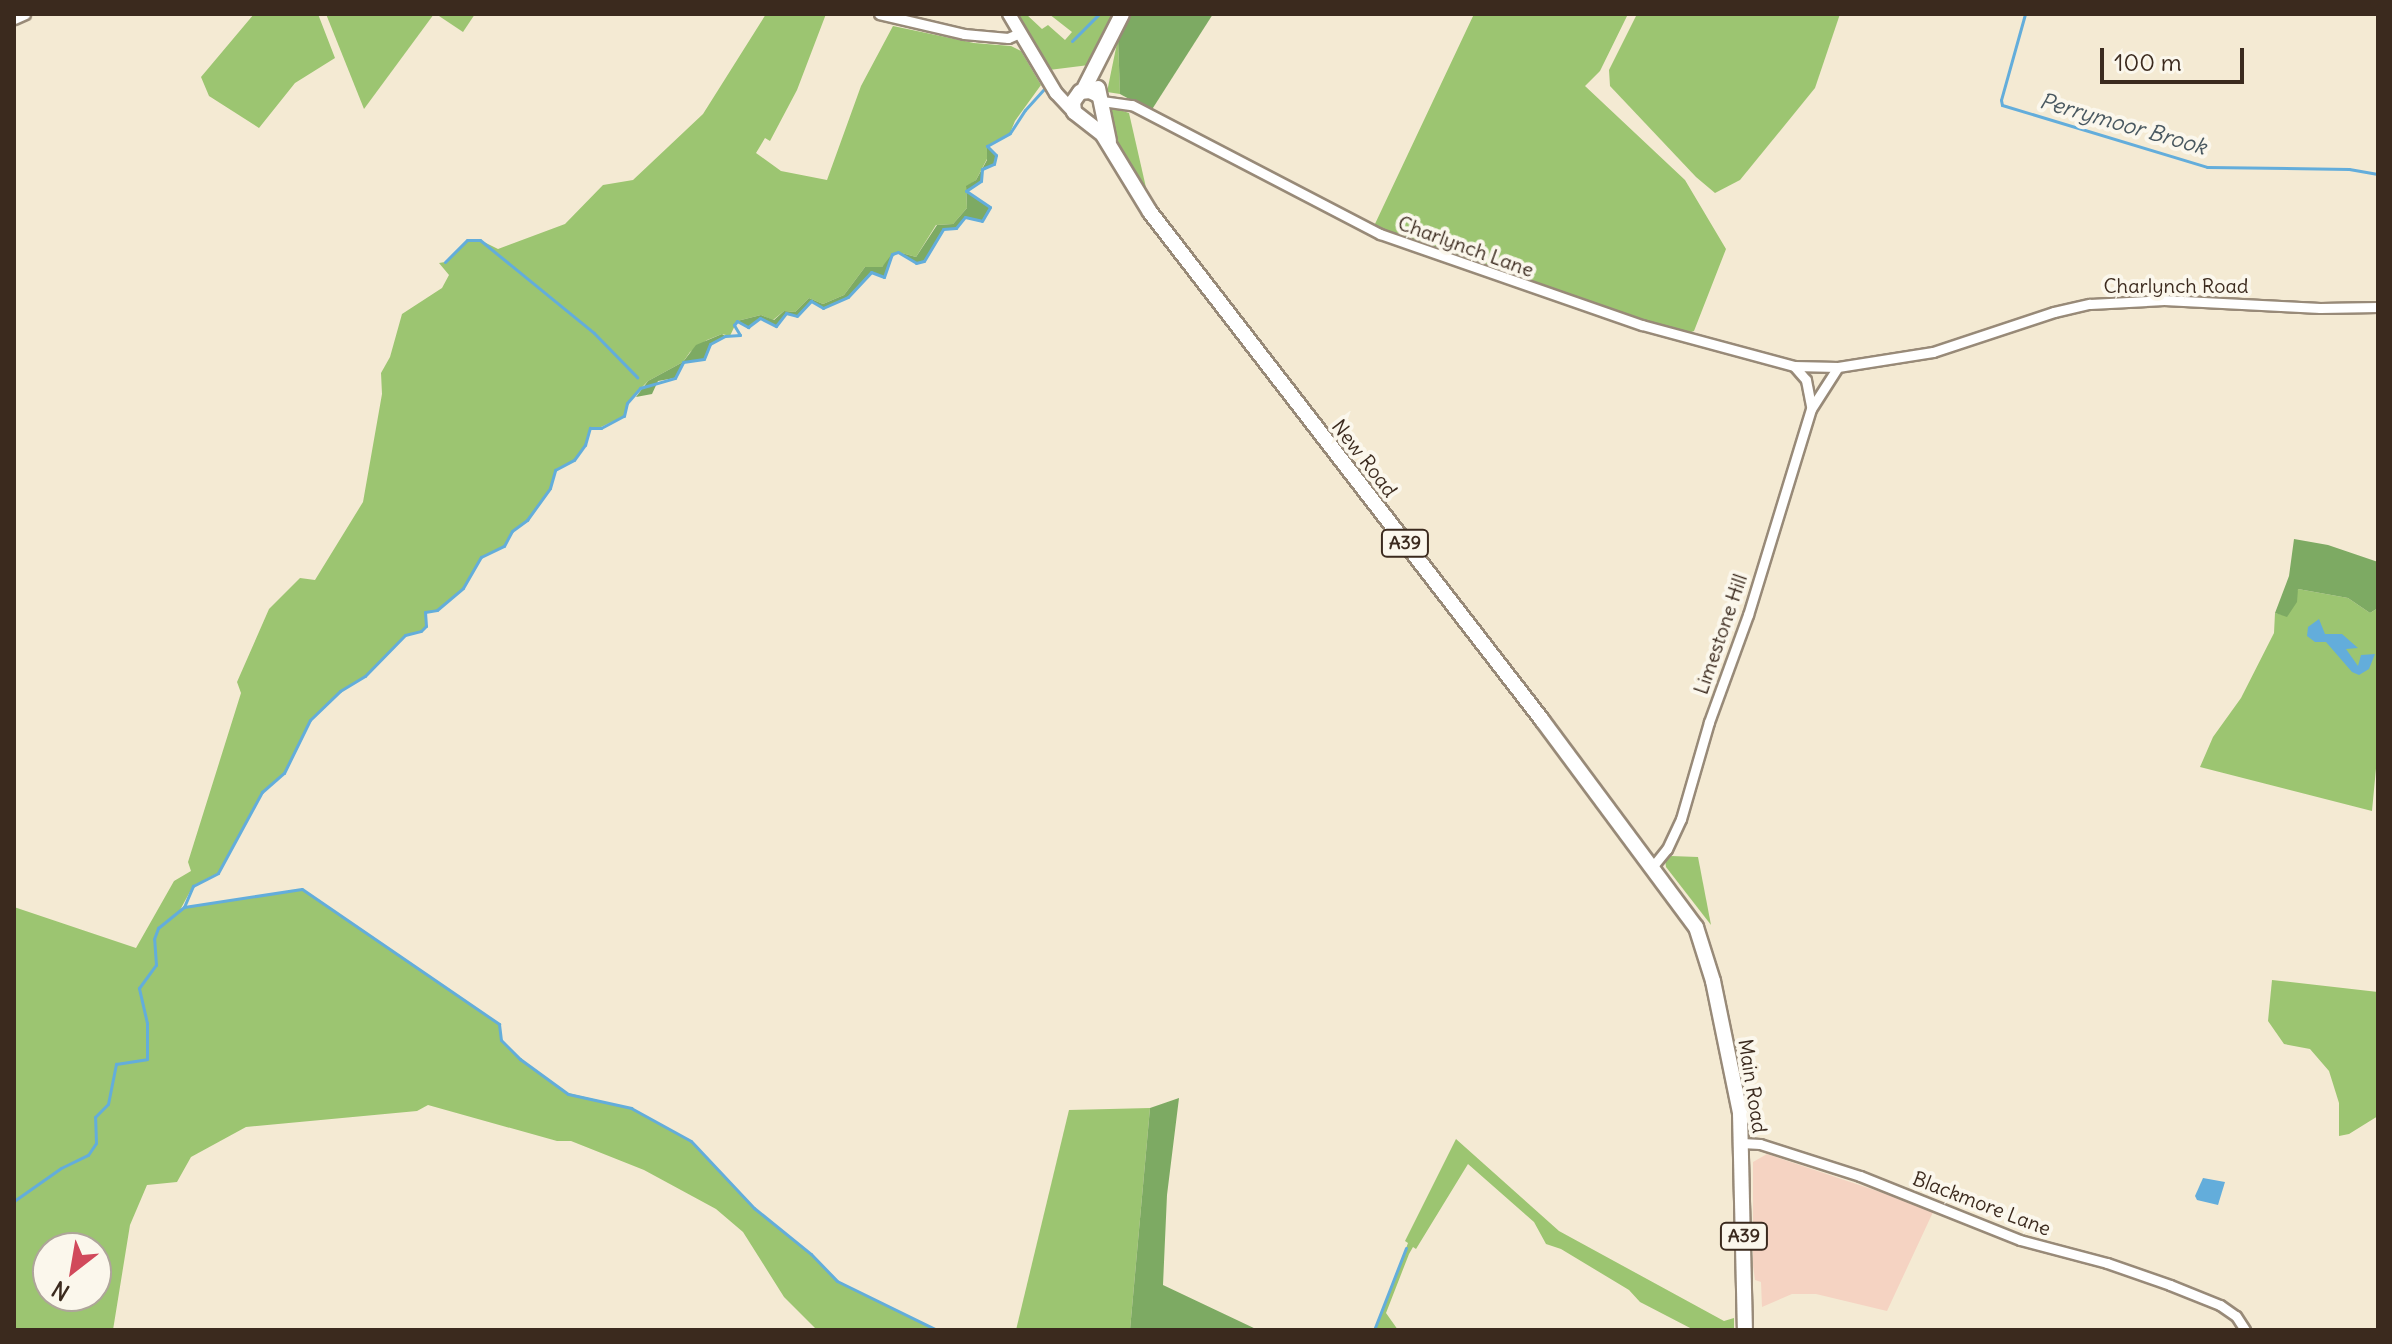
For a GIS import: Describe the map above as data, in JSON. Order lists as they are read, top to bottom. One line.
{"streets":{"main road":["New Road","A39","Main Road"],"street":["Charlynch Lane","Charlynch Road","Limestone Hill","Blackmore Lane"]},"crossings":[["Charlynch Lane","Charlynch Road"],["Charlynch Lane","New Road"],["Charlynch Lane","A39"],["Charlynch Lane","Limestone Hill"],["Charlynch Road","Limestone Hill"],["New Road","A39"],["New Road","Limestone Hill"],["New Road","Main Road"],["Limestone Hill","Main Road"],["Main Road","Blackmore Lane"]],"water":["Perrymoor Brook"],"scale_bar":"100 m","north":"bottom left"}
